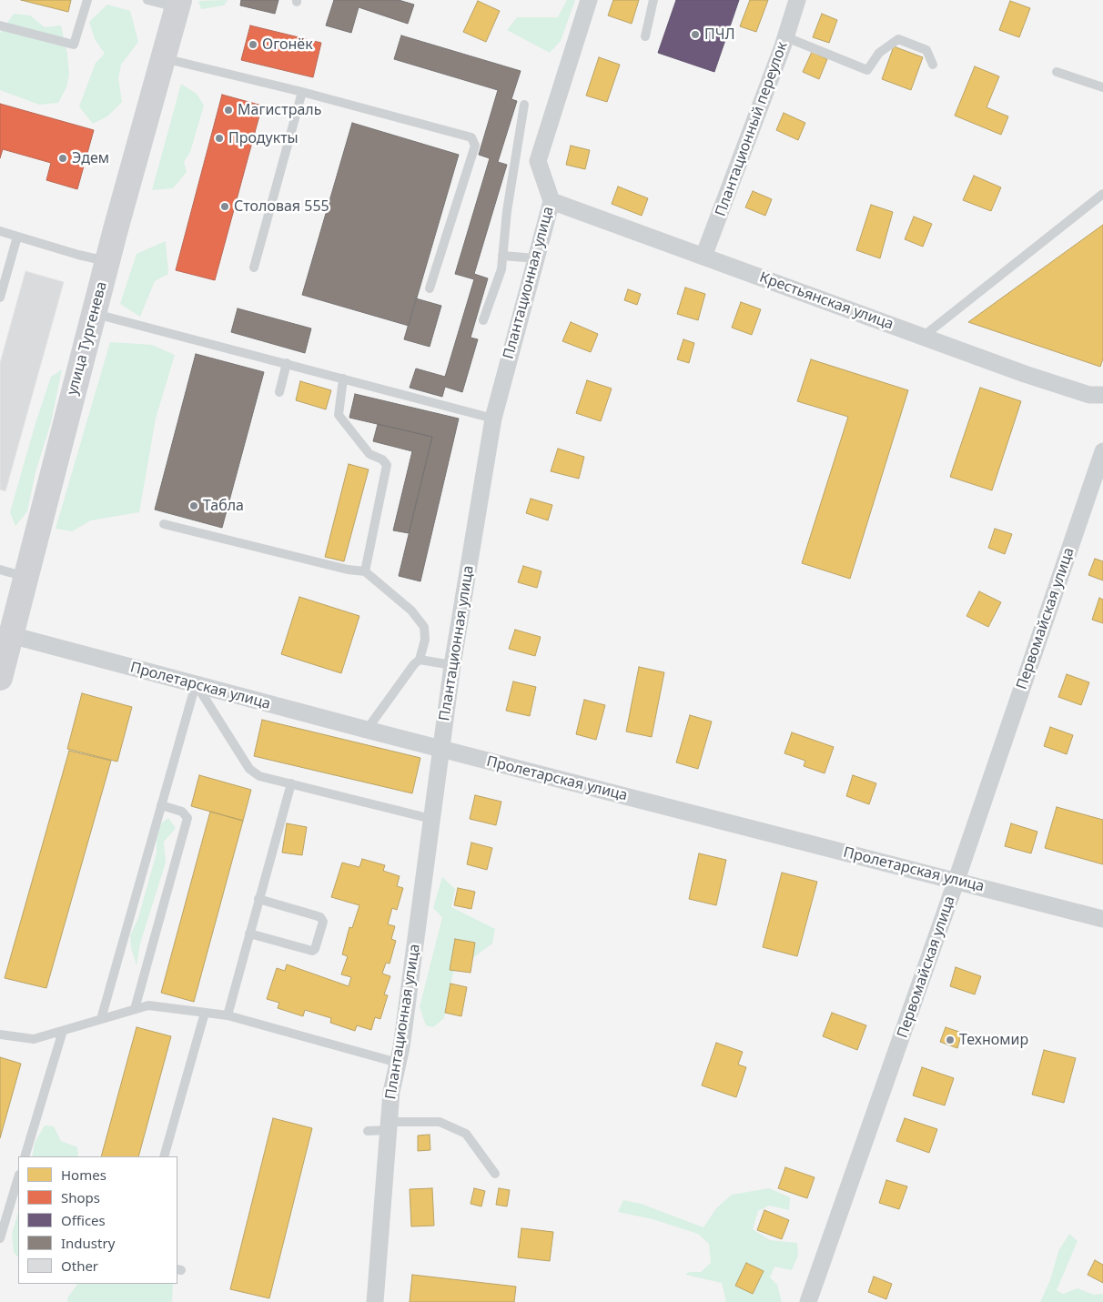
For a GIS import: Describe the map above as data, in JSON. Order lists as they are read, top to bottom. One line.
{"streets":{"main road":["улица Тургенева"],"street":["Плантационный переулок","Плантационная улица","Крестьянская улица","Первомайская улица","Пролетарская улица"]},"crossings":[["Плантационный переулок","Крестьянская улица"],["Плантационная улица","Крестьянская улица"],["Плантационная улица","Пролетарская улица"],["улица Тургенева","Пролетарская улица"],["Первомайская улица","Пролетарская улица"]],"places":["ПЧЛ","Огонёк","Магистраль","Продукты","Эдем","Столовая 555","Табла","Техномир"],"legend":["Homes","Shops","Offices","Industry","Other"]}
